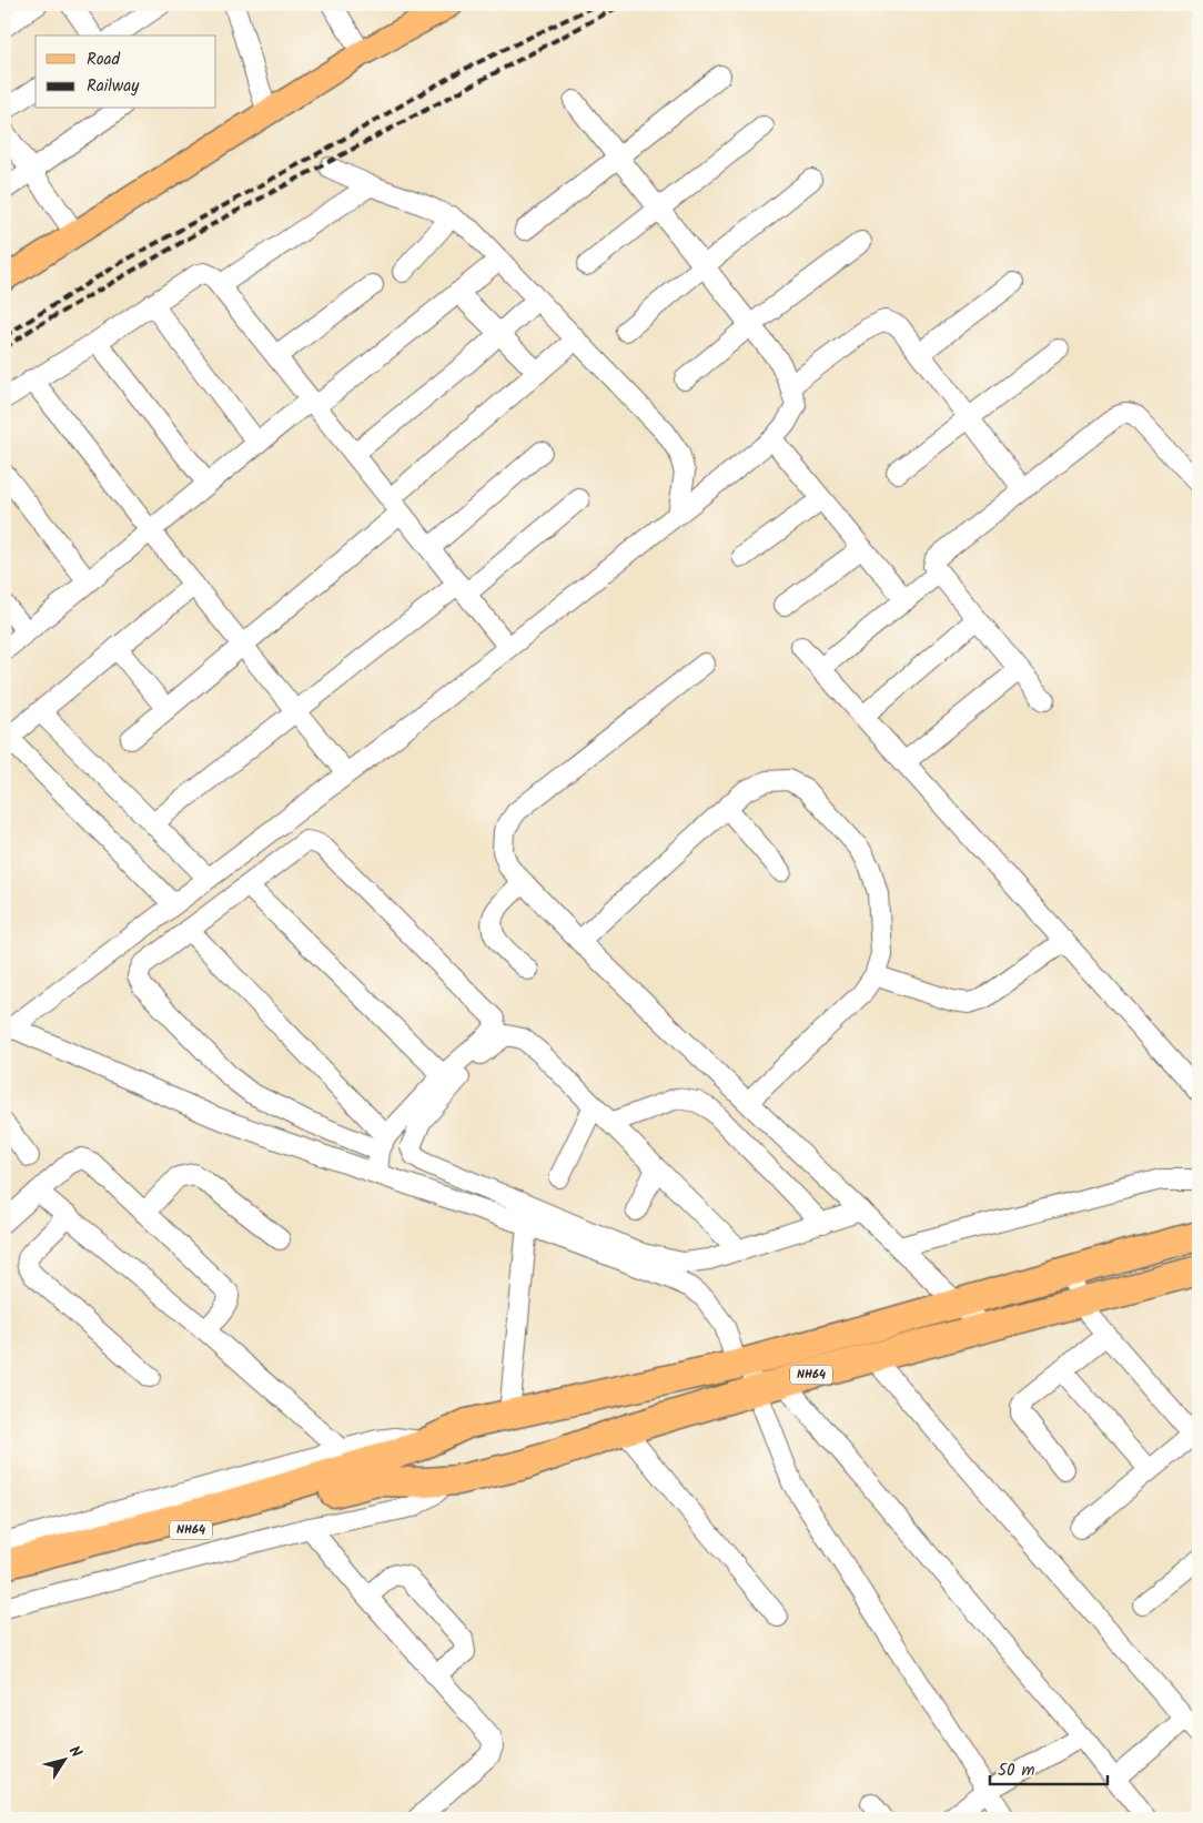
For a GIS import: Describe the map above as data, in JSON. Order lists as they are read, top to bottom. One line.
{"streets":{"highway":["NH64"]},"legend":["Road","Railway"],"scale_bar":"50 m","north":"top right"}
